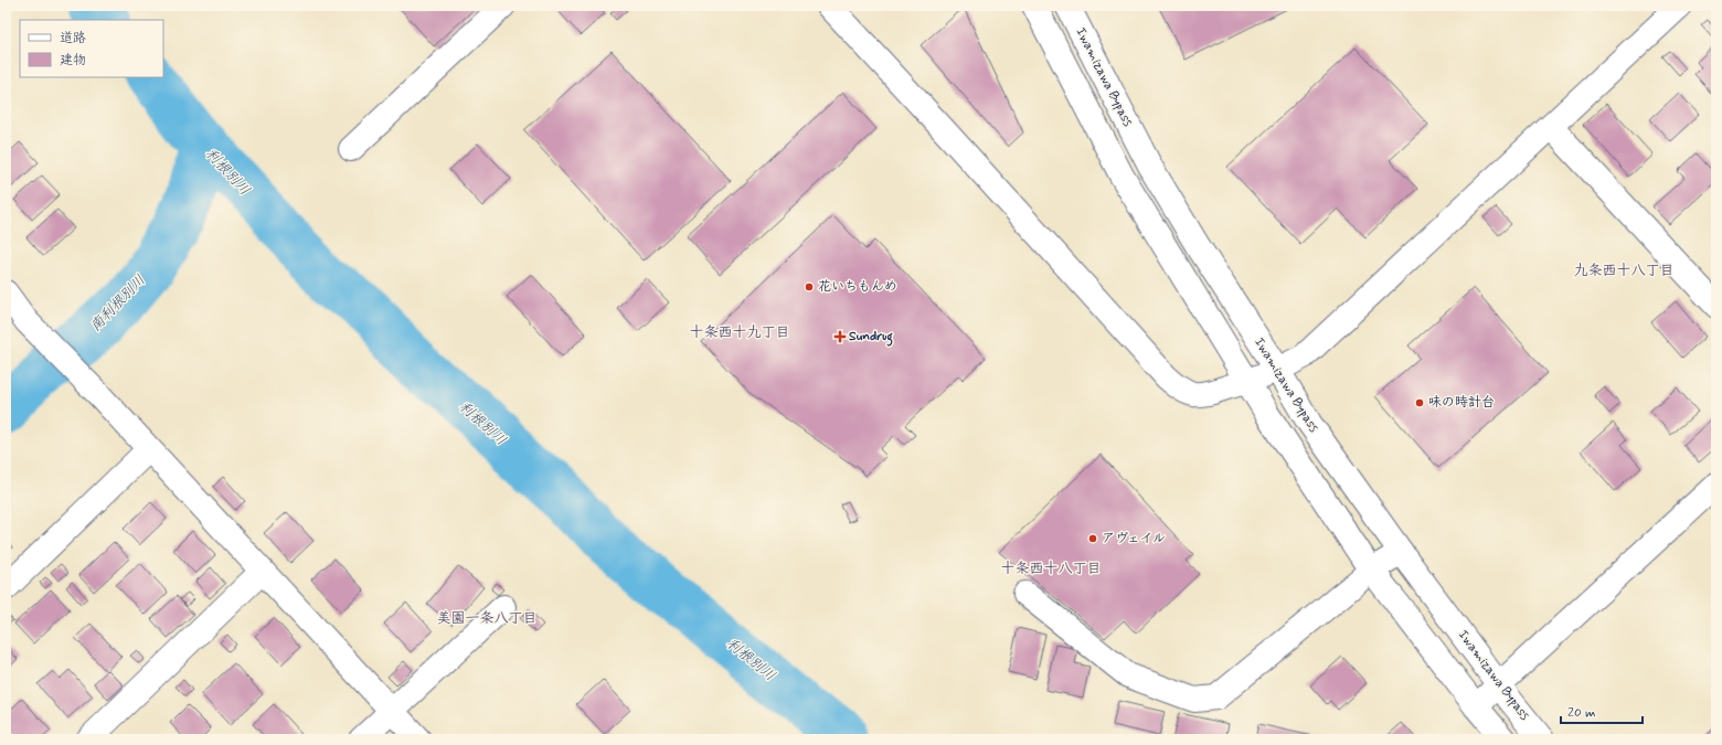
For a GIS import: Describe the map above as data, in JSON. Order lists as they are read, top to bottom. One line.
{"streets":{"main road":["Iwamizawa Bypass"]},"districts":["九条西十八丁目","十条西十九丁目","十条西十八丁目","美園一条八丁目"],"water":["利根別川","南利根別川"],"places":{"other":["花いちもんめ","味の時計台","アヴェイル"],"health":["Sundrug"]},"legend":["道路","建物"],"scale_bar":"20 m"}
